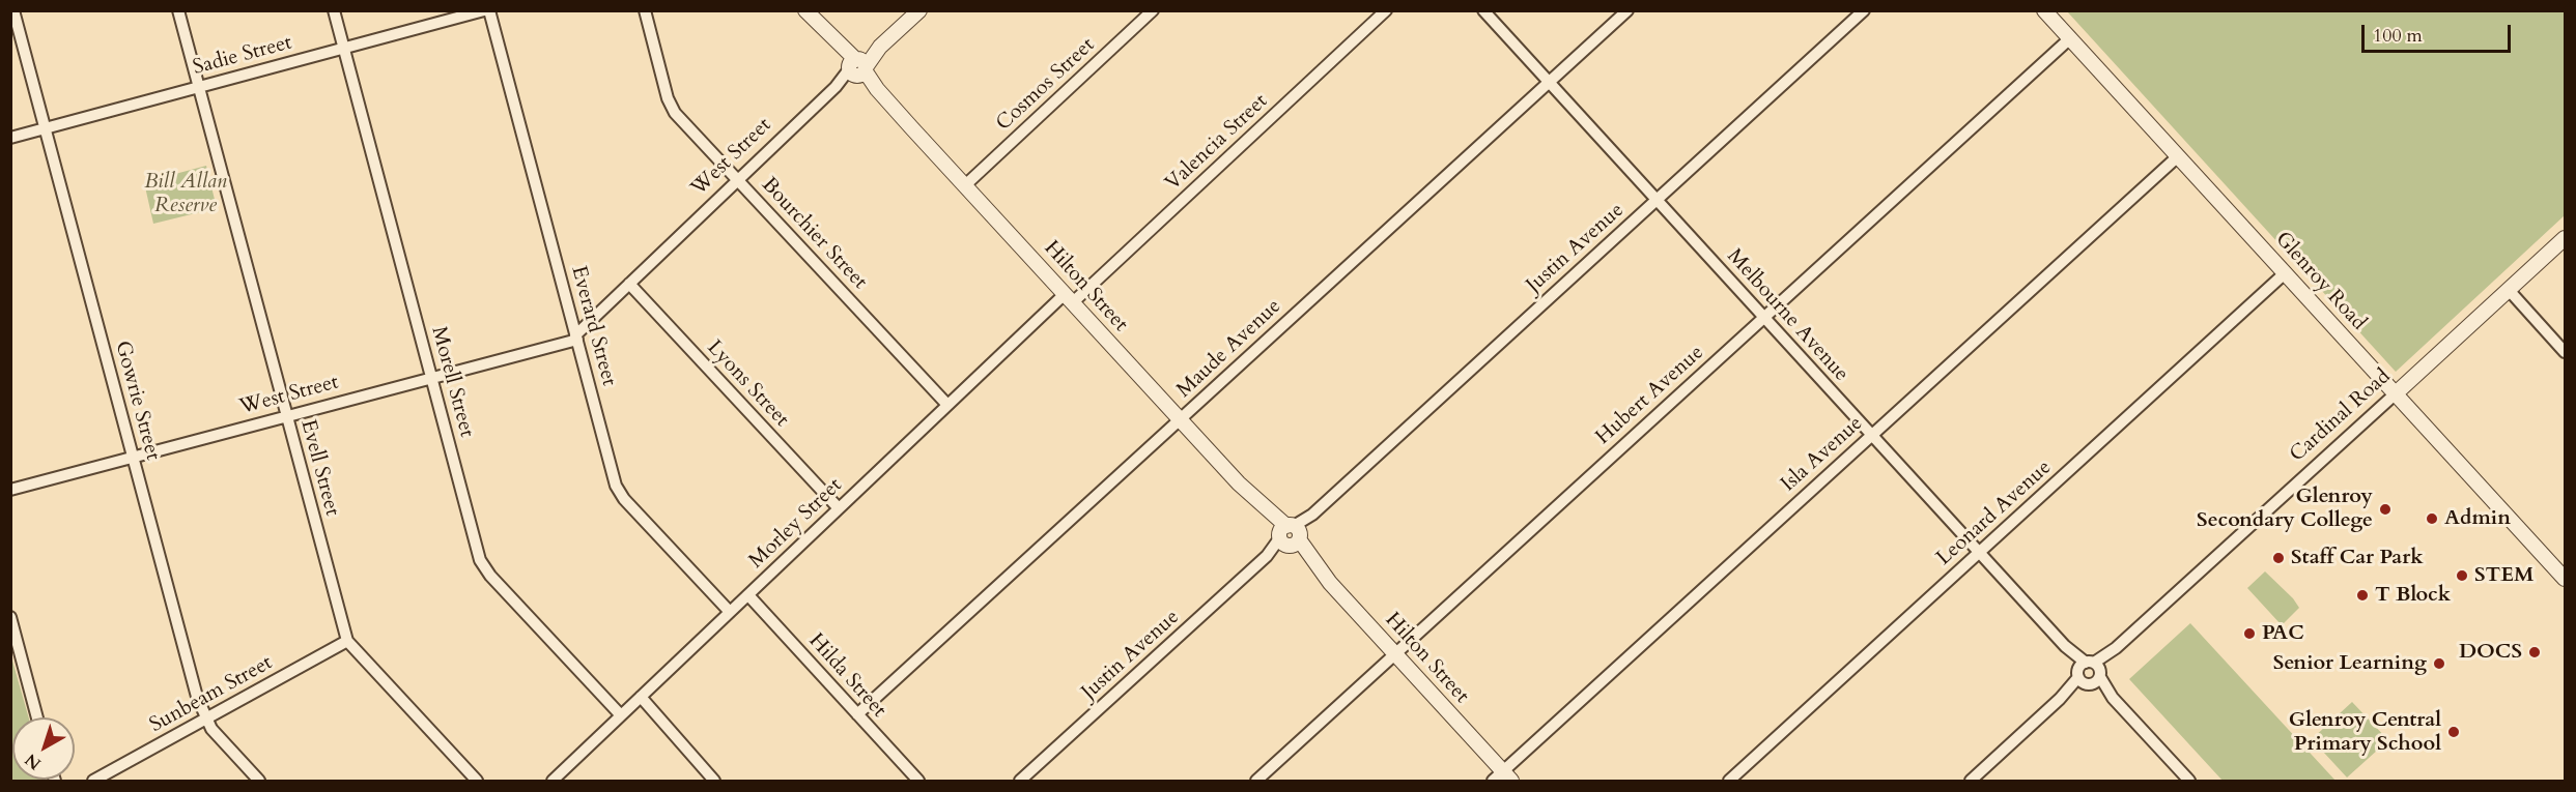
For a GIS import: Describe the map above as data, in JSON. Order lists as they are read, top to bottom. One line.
{"streets":{"street":["Sadie Street","Cosmos Street","Valencia Street","West Street","Bourchier Street","Justin Avenue","Glenroy Road","Hilton Street","Melbourne Avenue","Everard Street","Maude Avenue","Morell Street","Lyons Street","Hubert Avenue","Gowrie Street","Cardinal Road","Isla Avenue","Evell Street","Leonard Avenue","Morley Street","Hilda Street","Sunbeam Street"]},"crossings":[["Sadie Street","Morell Street"],["Sadie Street","Gowrie Street"],["Sadie Street","Evell Street"],["Cosmos Street","Hilton Street"],["Valencia Street","Hilton Street"],["Valencia Street","Morley Street"],["West Street","Bourchier Street"],["West Street","Hilton Street"],["West Street","Everard Street"],["West Street","Morell Street"],["West Street","Lyons Street"],["West Street","Gowrie Street"],["West Street","Evell Street"],["Bourchier Street","Morley Street"],["Justin Avenue","Hilton Street"],["Justin Avenue","Melbourne Avenue"],["Glenroy Road","Hubert Avenue"],["Glenroy Road","Cardinal Road"],["Glenroy Road","Isla Avenue"],["Glenroy Road","Leonard Avenue"],["Hilton Street","Maude Avenue"],["Hilton Street","Hubert Avenue"],["Hilton Street","Isla Avenue"],["Hilton Street","Morley Street"],["Melbourne Avenue","Maude Avenue"],["Melbourne Avenue","Hubert Avenue"],["Melbourne Avenue","Cardinal Road"],["Melbourne Avenue","Isla Avenue"],["Melbourne Avenue","Leonard Avenue"],["Everard Street","Morley Street"],["Maude Avenue","Hilda Street"],["Morell Street","Morley Street"],["Lyons Street","Morley Street"],["Gowrie Street","Sunbeam Street"],["Evell Street","Sunbeam Street"],["Morley Street","Hilda Street"]],"parks":["Bill Allan Reserve"],"places":["Glenroy Secondary College","Admin","Staff Car Park","STEM","T Block","PAC","DOCS","Senior Learning","Glenroy Central Primary School"],"scale_bar":"100 m","north":"bottom left"}
